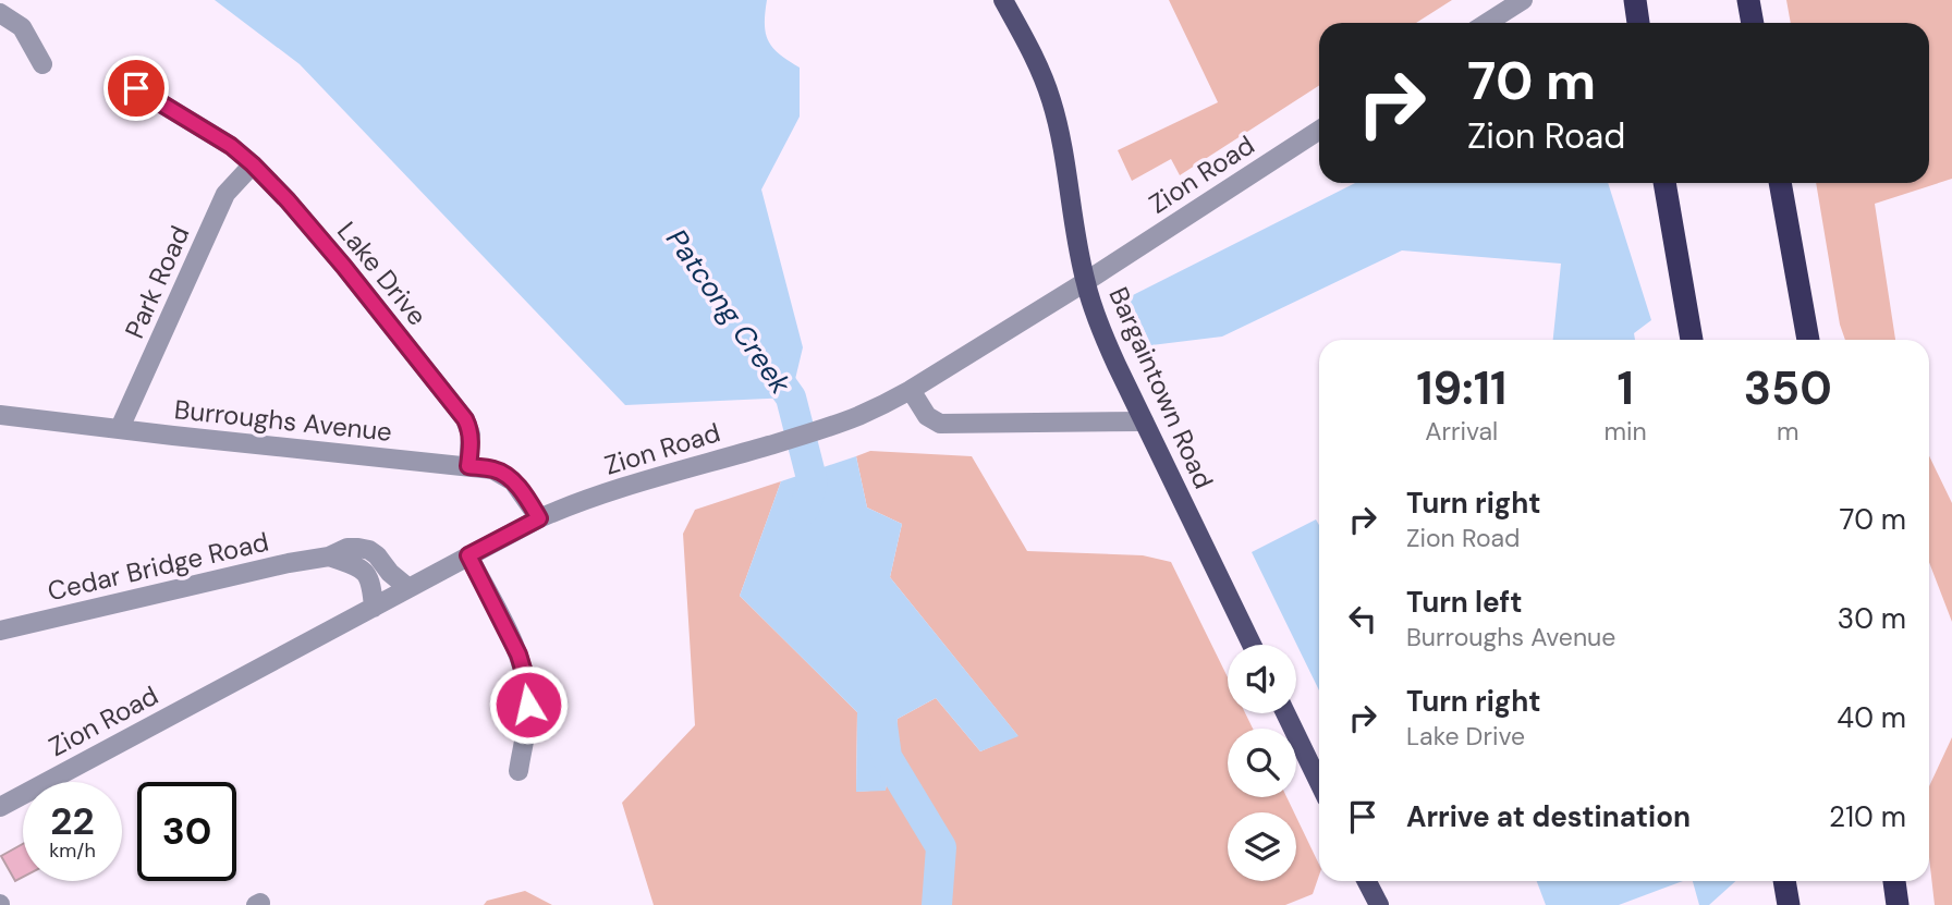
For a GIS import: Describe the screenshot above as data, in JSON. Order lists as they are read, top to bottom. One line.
{"streets":{"main road":["Bargaintown Road"],"street":["Zion Road","Lake Drive","Park Road","Burroughs Avenue","Cedar Bridge Road"]},"crossings":[["Zion Road","Bargaintown Road"],["Zion Road","Burroughs Avenue"],["Zion Road","Cedar Bridge Road"],["Lake Drive","Park Road"],["Lake Drive","Burroughs Avenue"],["Park Road","Burroughs Avenue"]],"water":["Patcong Creek"],"page":{"turn":["70 m","Zion Road"],"eta":["19:11","Arrival","1","min","350","m"],"list":[{"name":"Turn right","note":"Zion Road","value":"70 m"},{"name":"Turn left","note":"Burroughs Avenue","value":"30 m"},{"name":"Turn right","note":"Lake Drive","value":"40 m"},{"name":"Arrive at destination","value":"210 m"}],"speed":"22 km/h","limit":"30"}}
